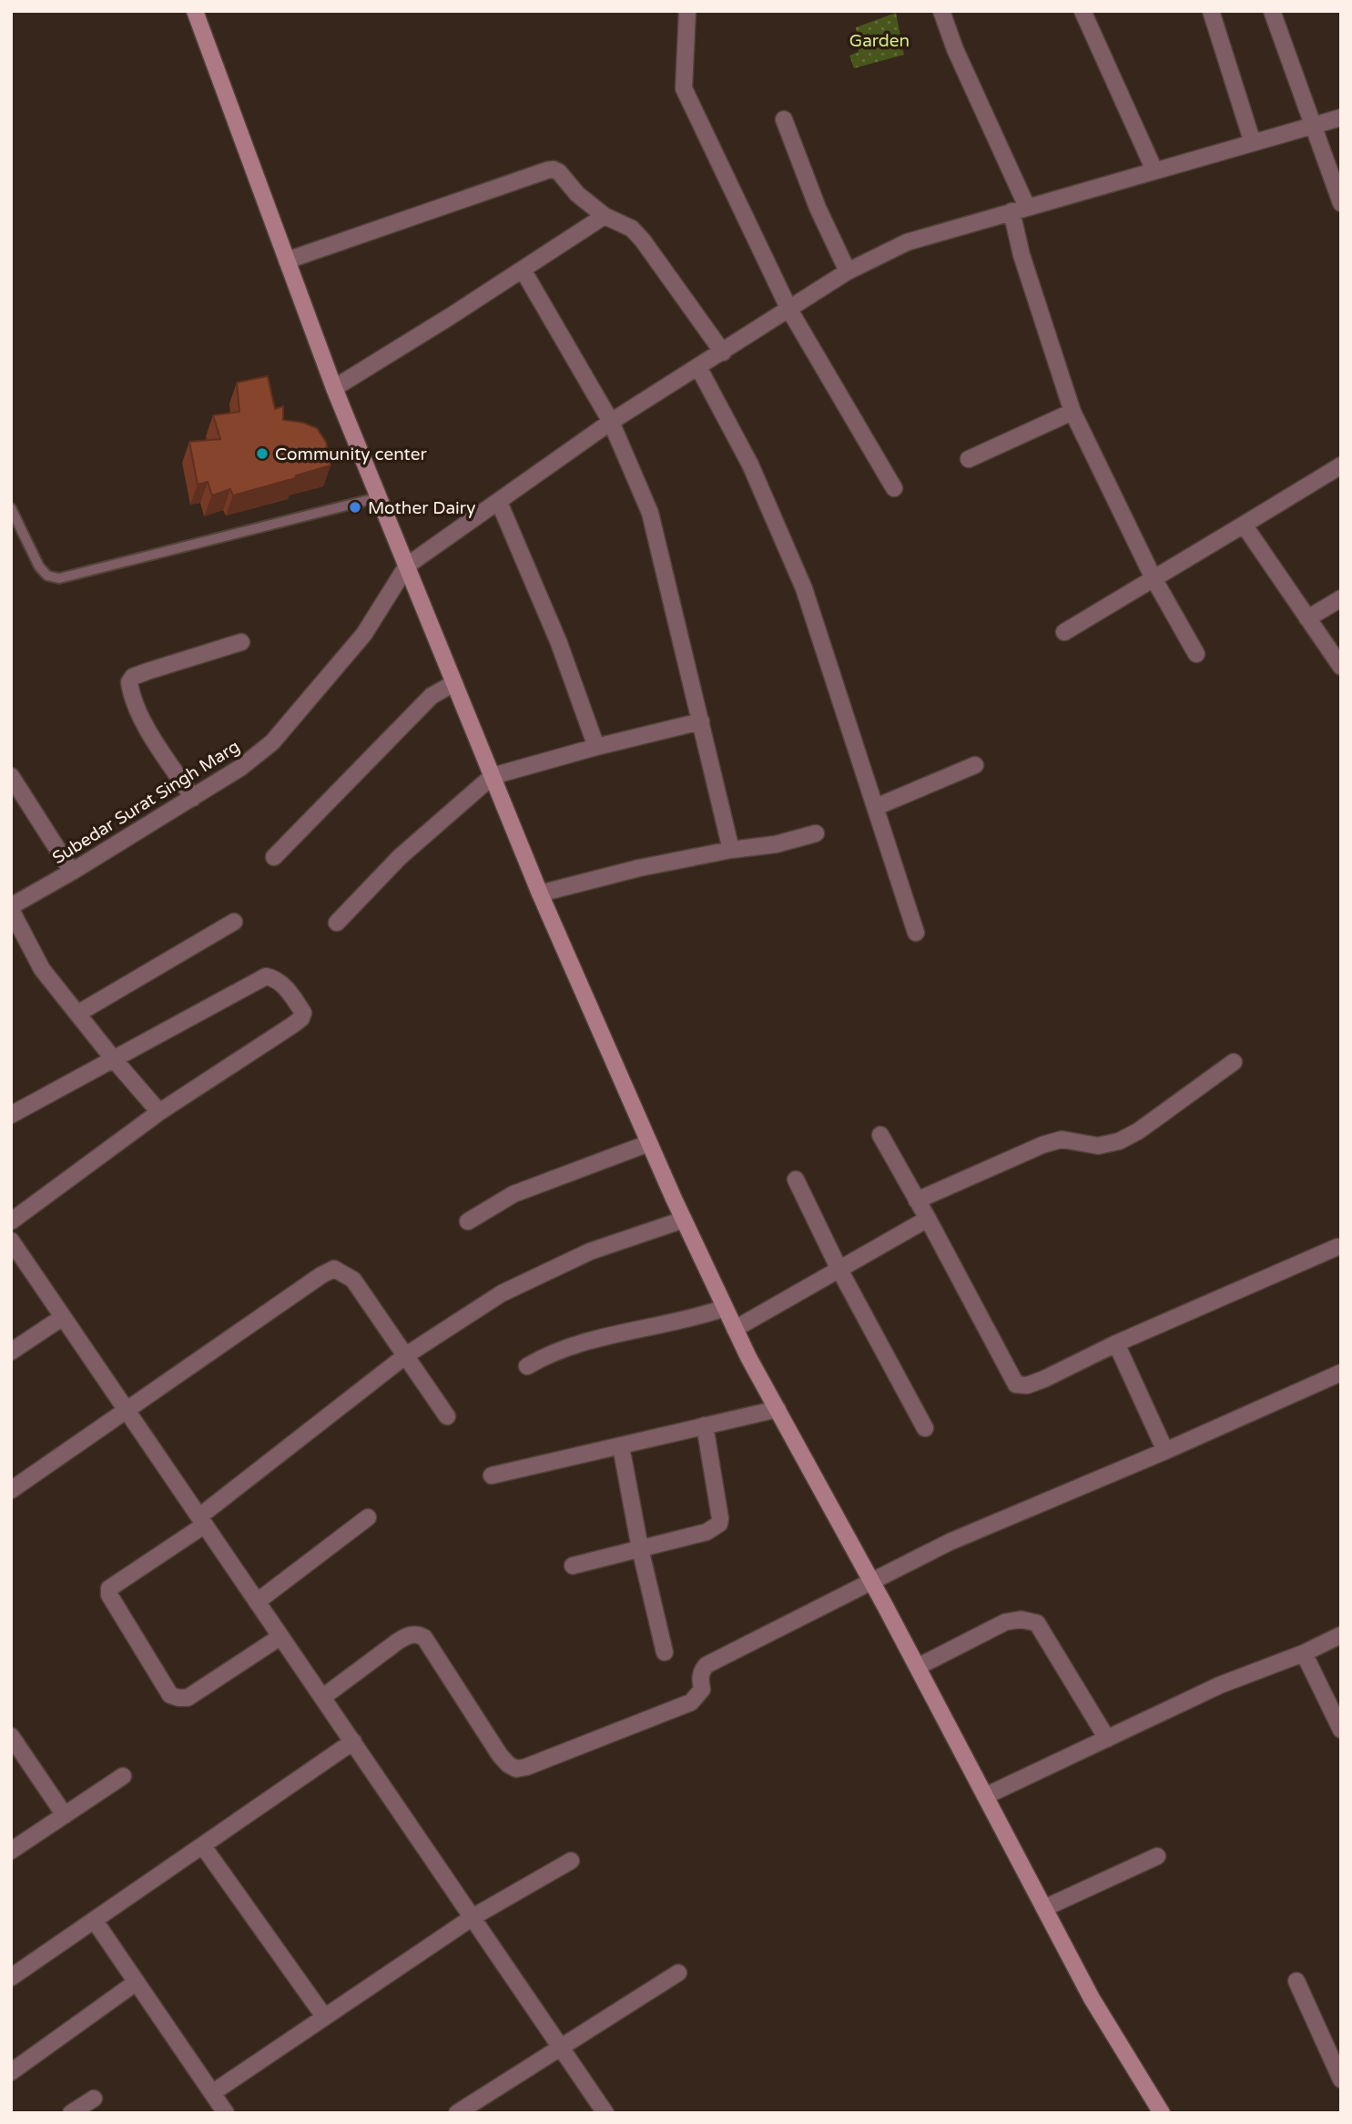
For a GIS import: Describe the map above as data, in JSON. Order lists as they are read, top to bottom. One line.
{"streets":{"street":["Subedar Surat Singh Marg"]},"parks":["Garden"],"places":["Community center","Mother Dairy"]}
